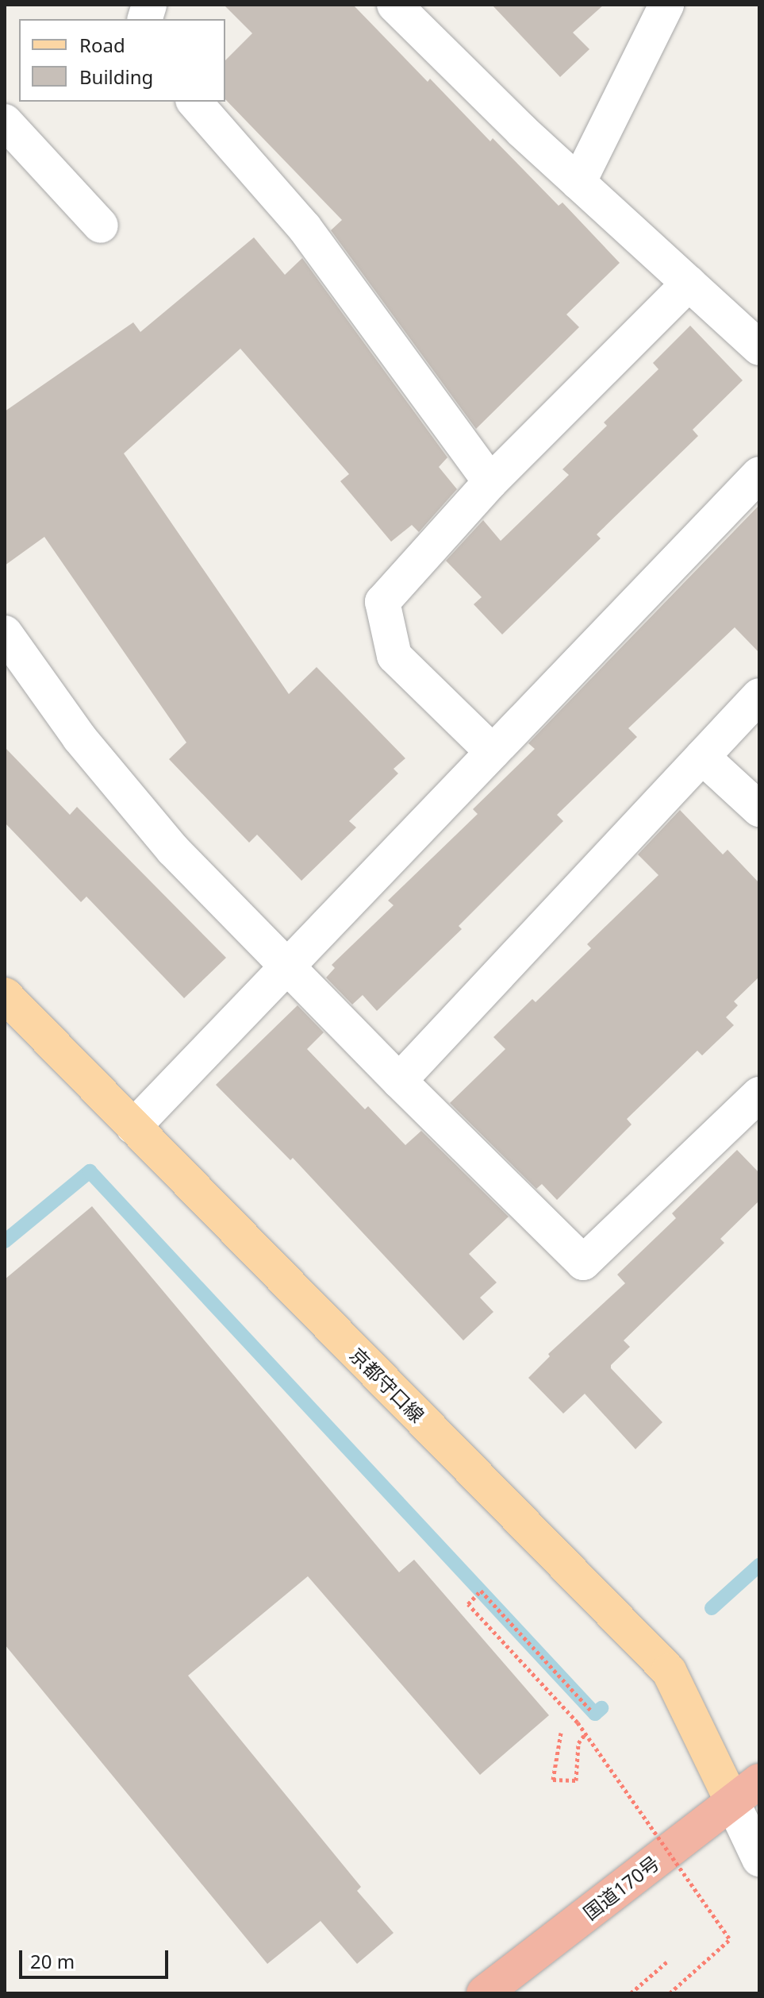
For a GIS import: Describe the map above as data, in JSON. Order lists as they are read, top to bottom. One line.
{"streets":{"highway":["国道170号"],"main road":["京都守口線"]},"crossings":[["京都守口線","国道170号"]],"legend":["Road","Building"],"scale_bar":"20 m"}
